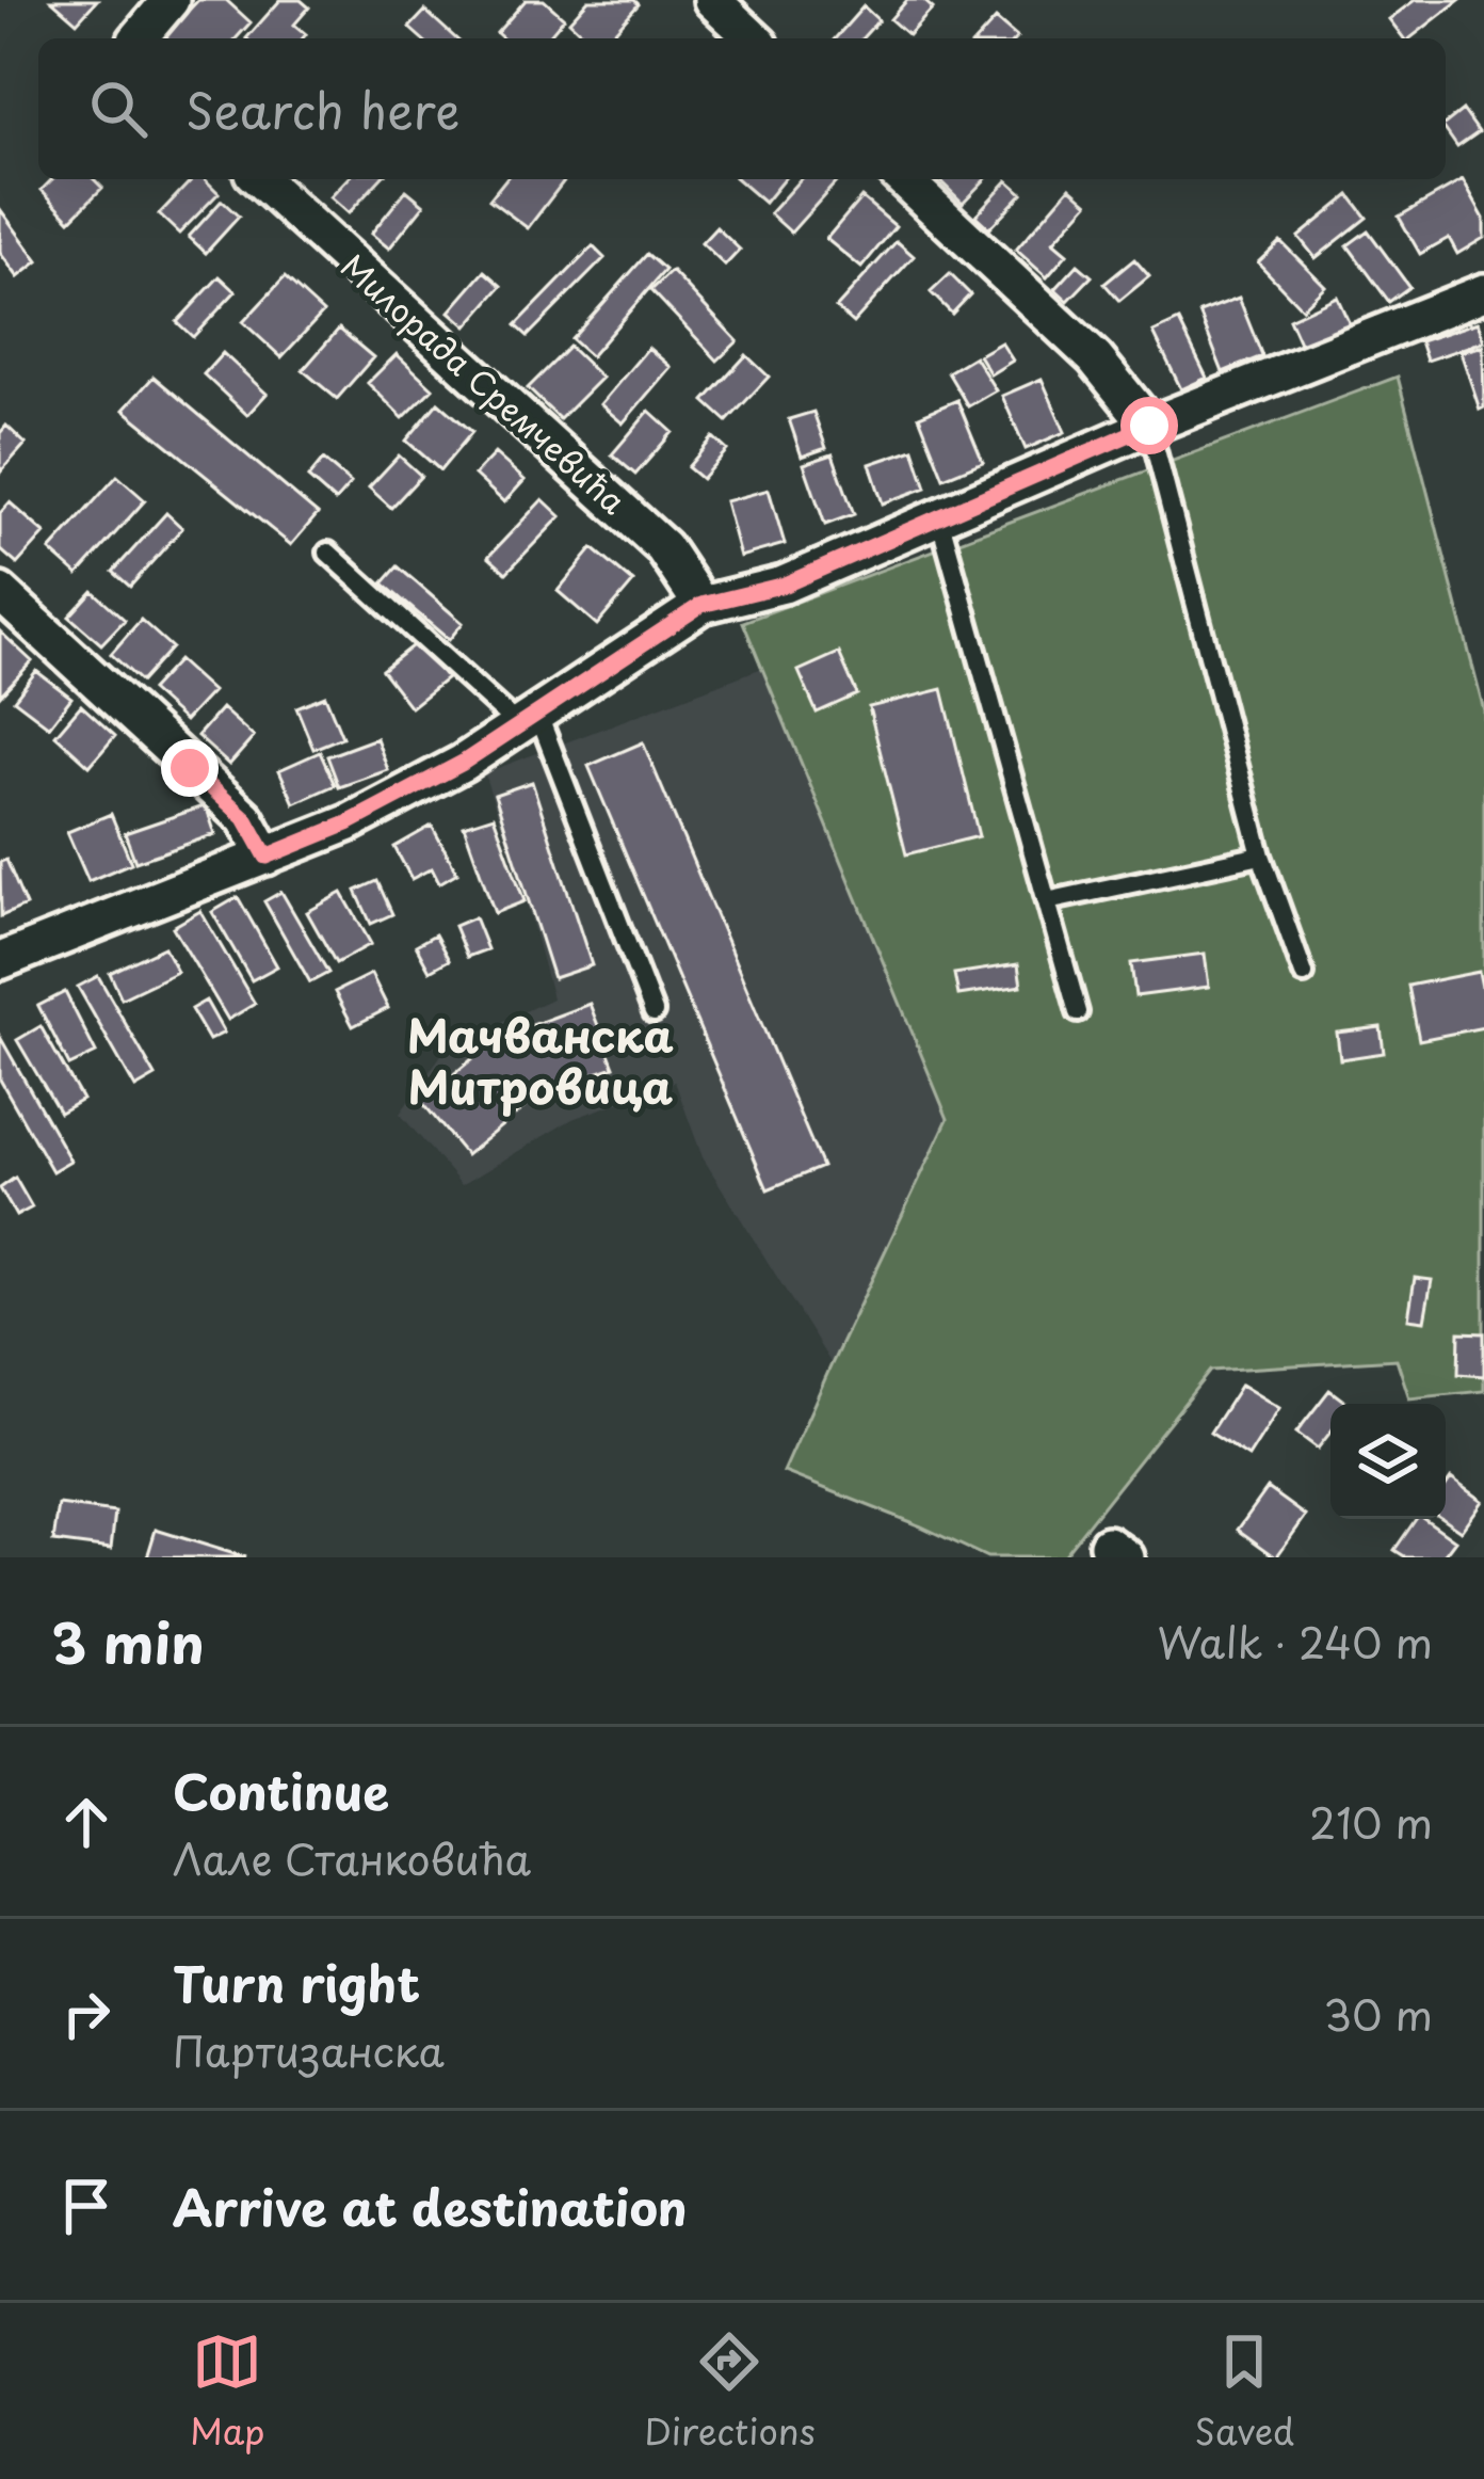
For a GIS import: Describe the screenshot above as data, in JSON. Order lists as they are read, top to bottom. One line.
{"streets":{"street":["Милорада Сремчевића"]},"districts":["Мачванска Митровица"],"page":{"search":"Search here","heading":["3 min","Walk · 240 m"],"list":[["Continue","Лале Станковића","210 m"],["Turn right","Партизанска","30 m"],"Arrive at destination"],"nav":["Map","Directions","Saved"]}}
